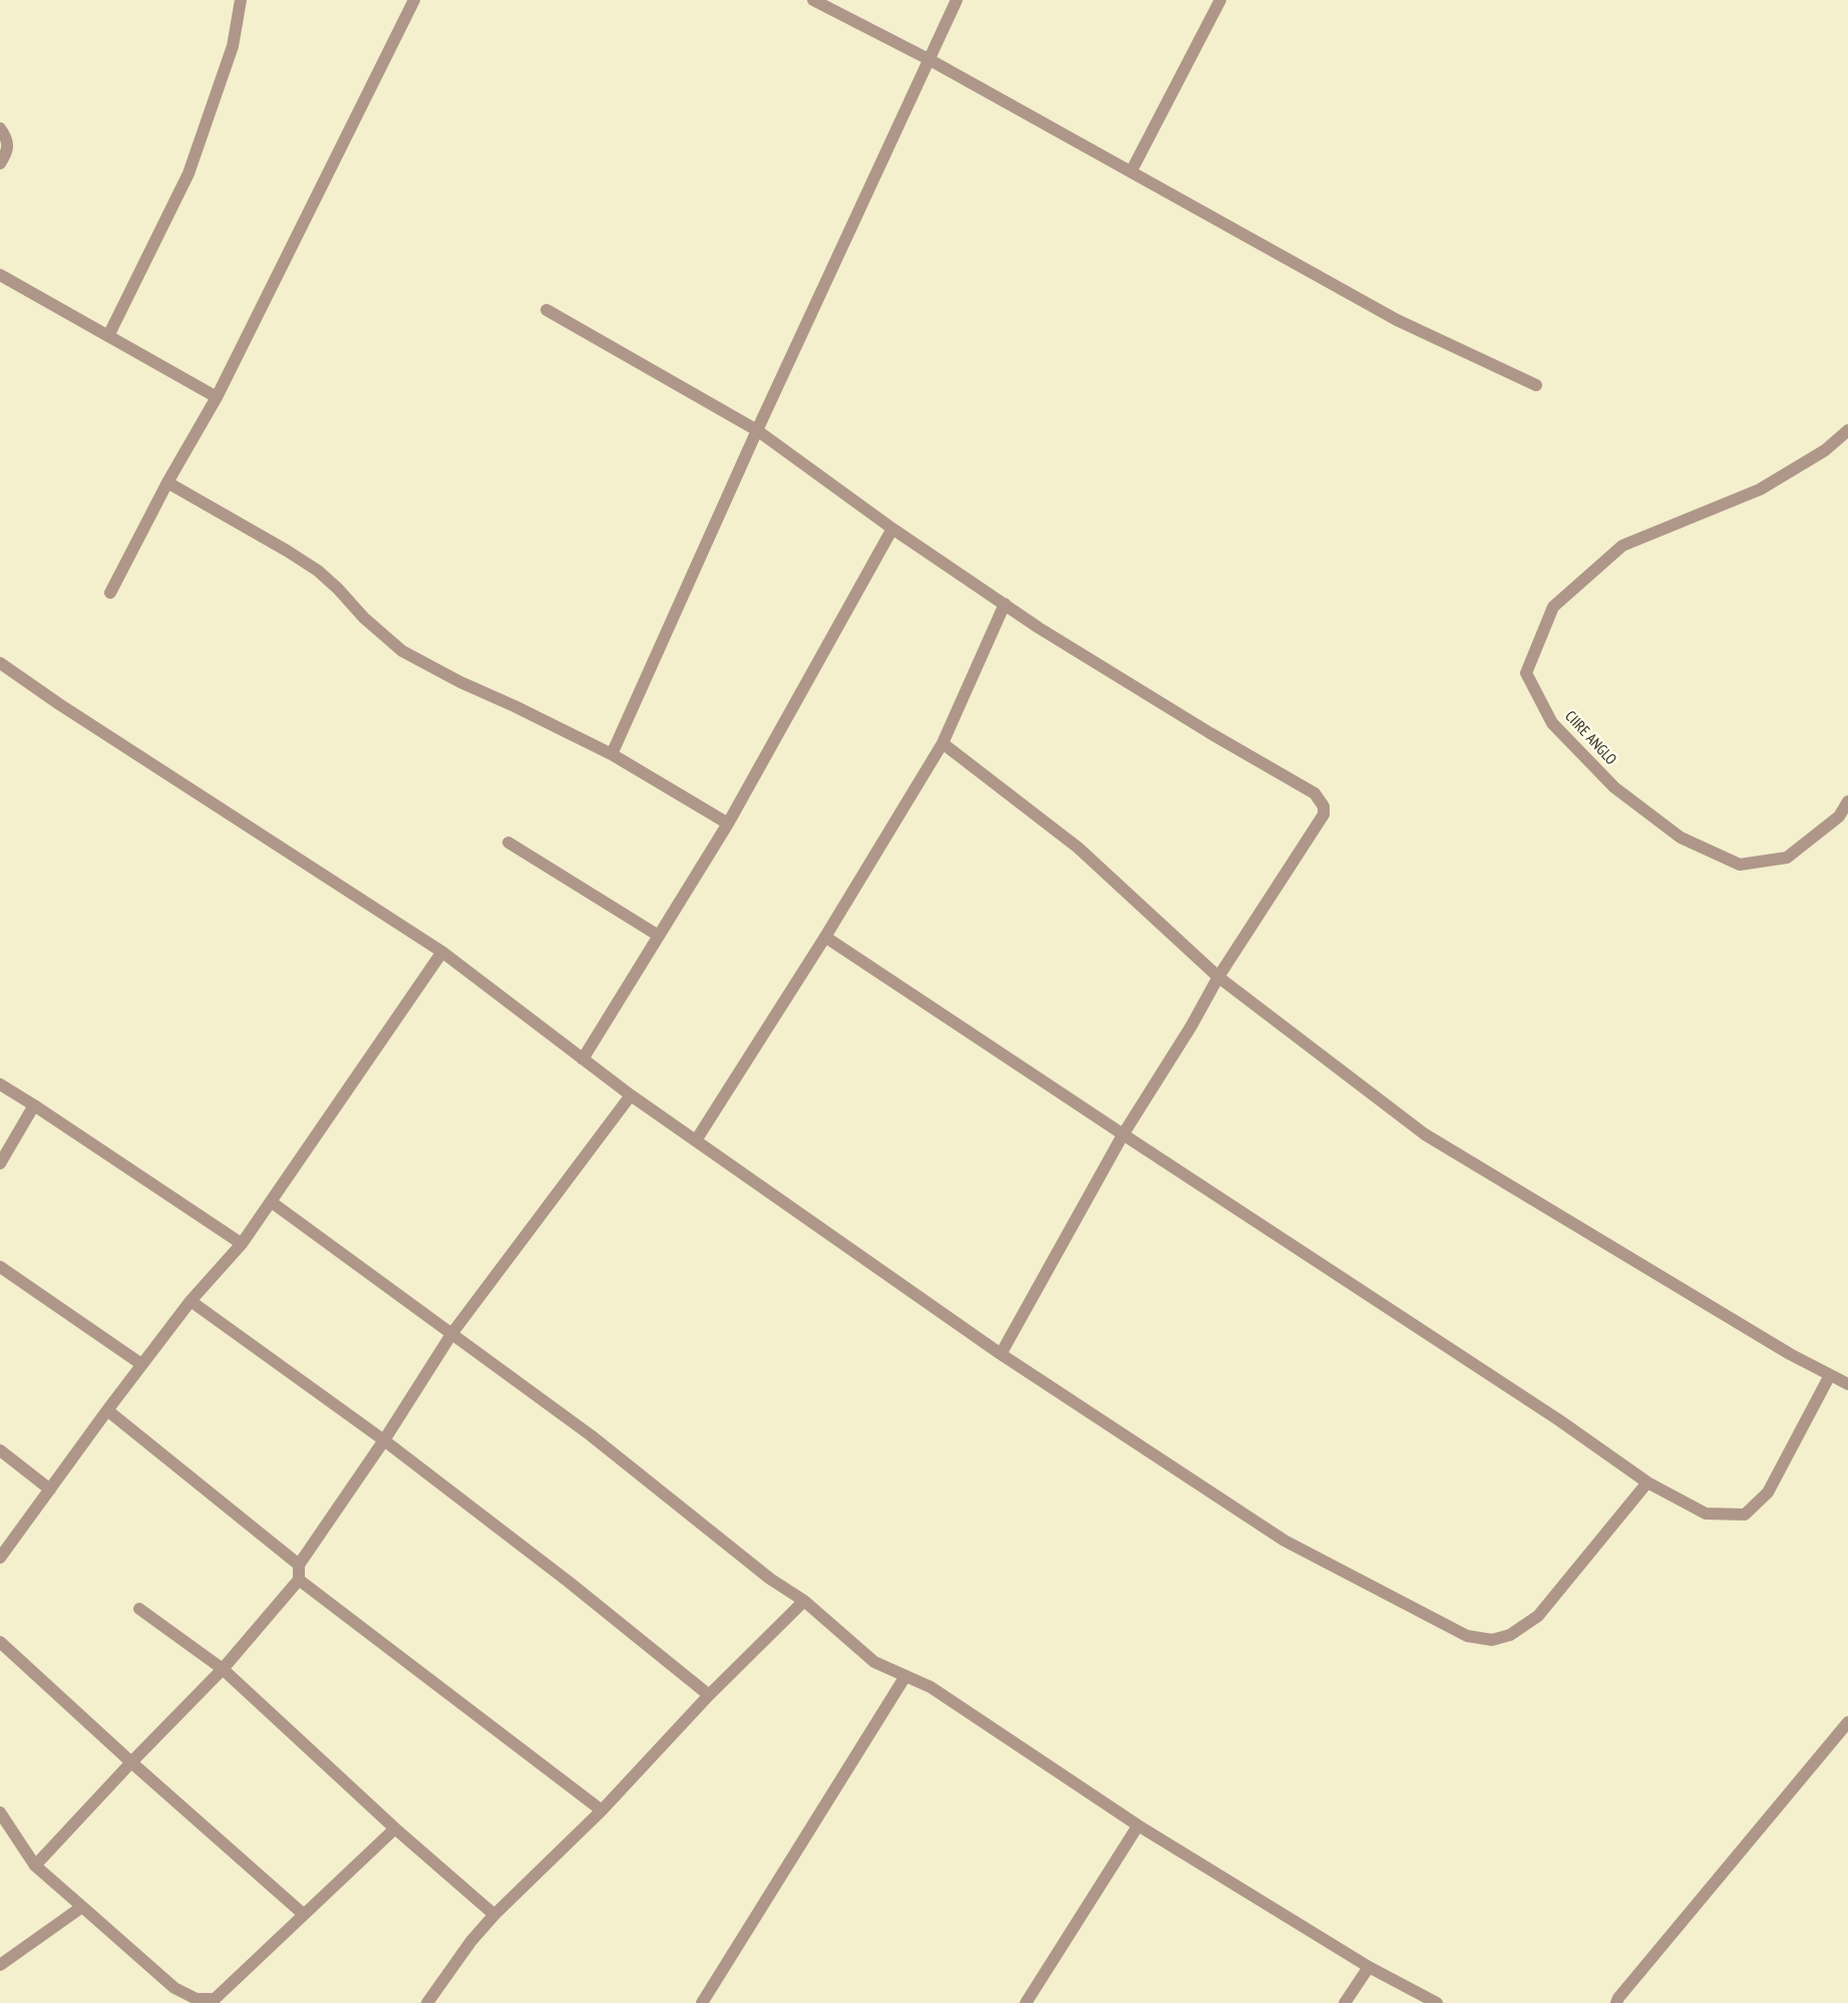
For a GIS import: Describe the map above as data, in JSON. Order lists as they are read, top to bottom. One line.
{"streets":{"street":["CIIRE ANGLO"]}}
